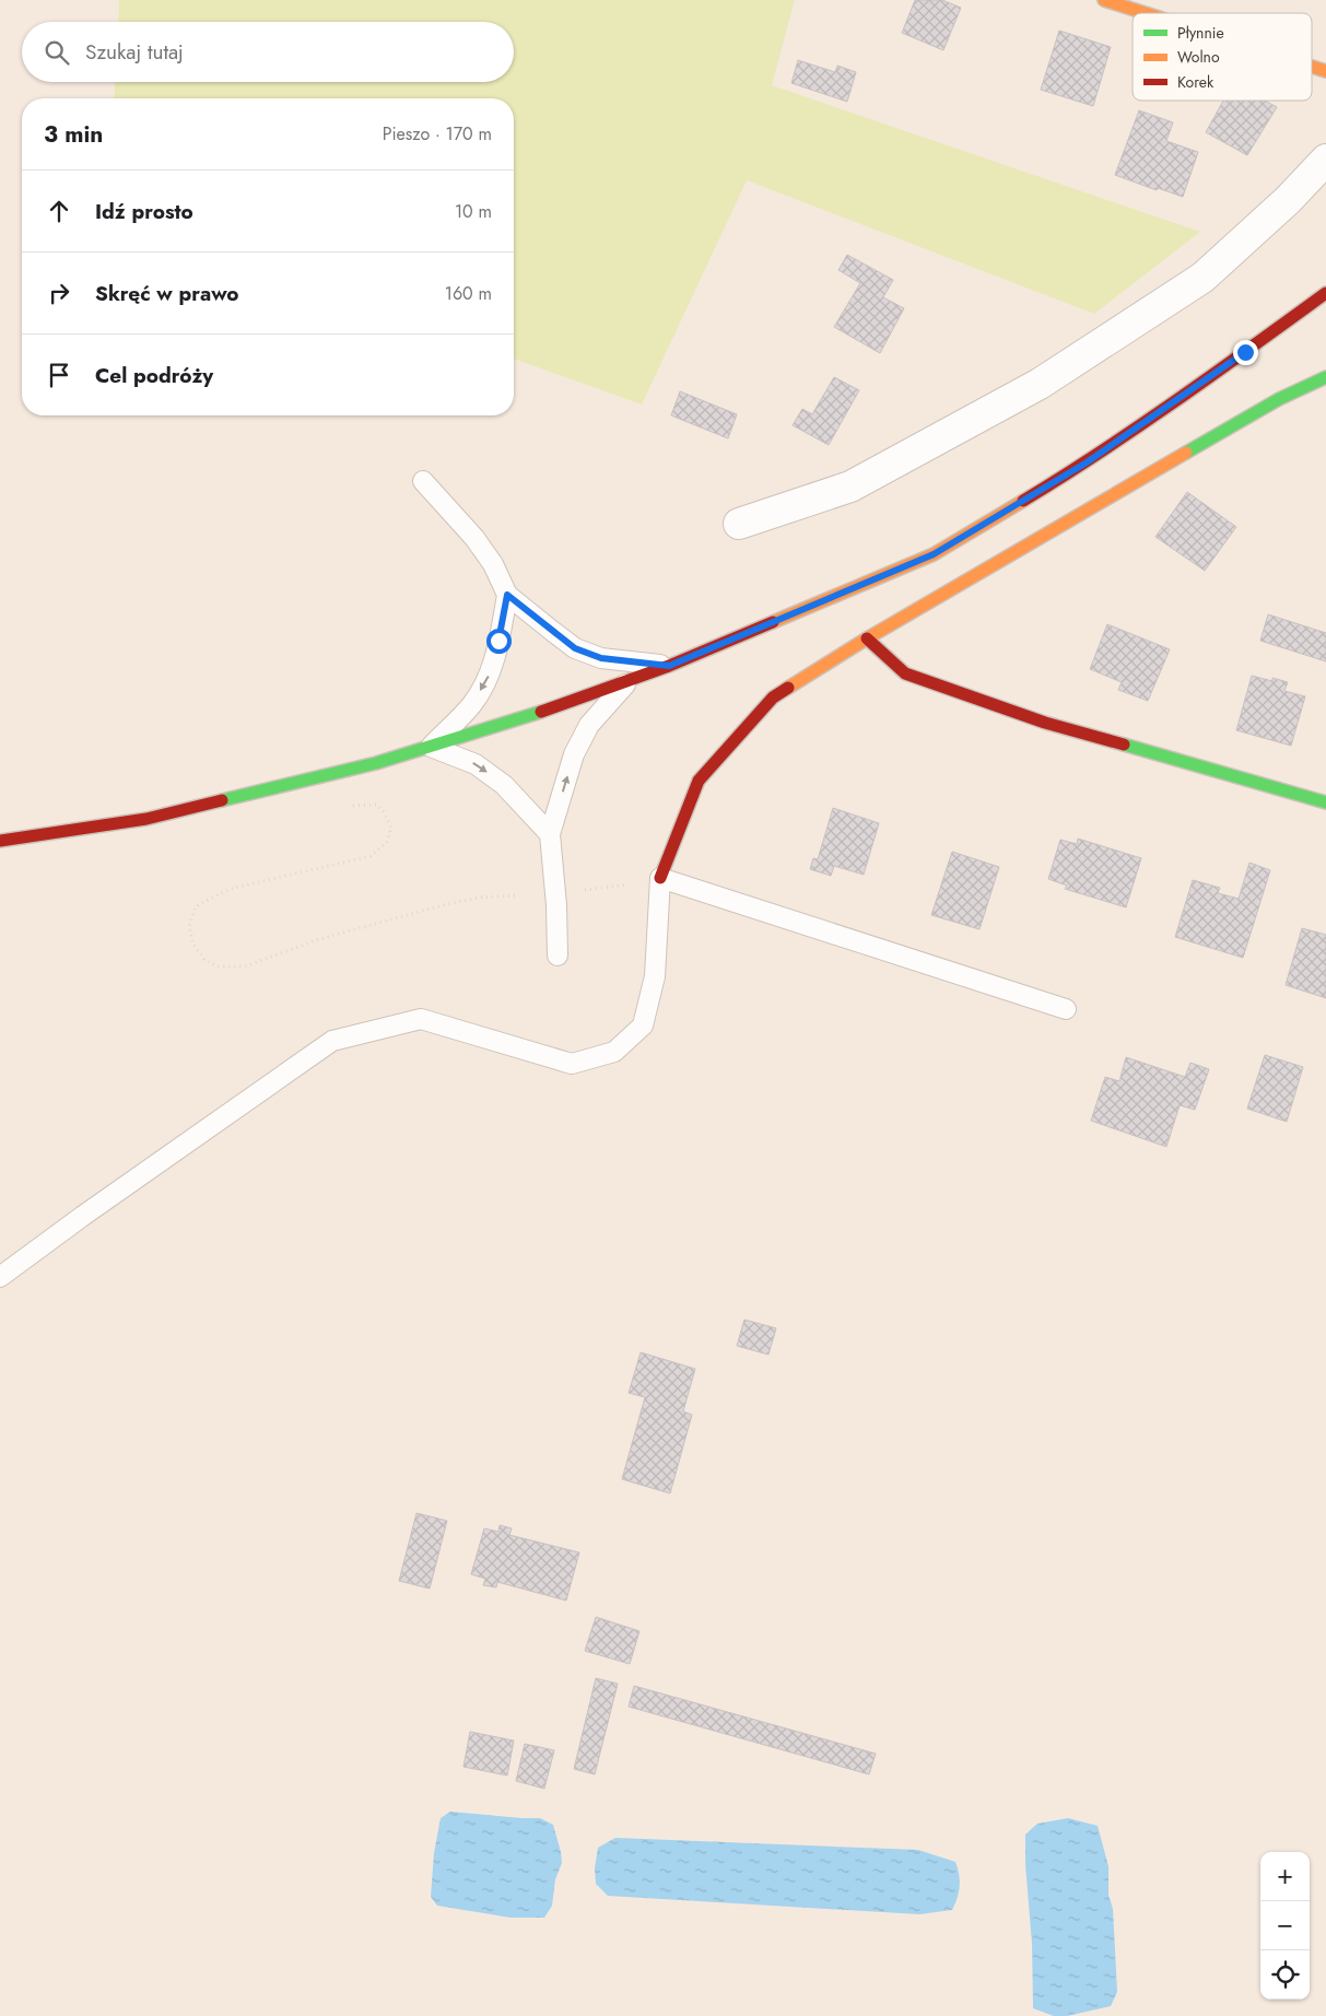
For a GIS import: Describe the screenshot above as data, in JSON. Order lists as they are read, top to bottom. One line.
{"legend":["Płynnie","Wolno","Korek"],"page":{"search":"Szukaj tutaj","heading":["3 min","Pieszo · 170 m"],"list":[["Idź prosto","10 m"],["Skręć w prawo","160 m"],"Cel podróży"],"map_buttons":["+","−"]}}
